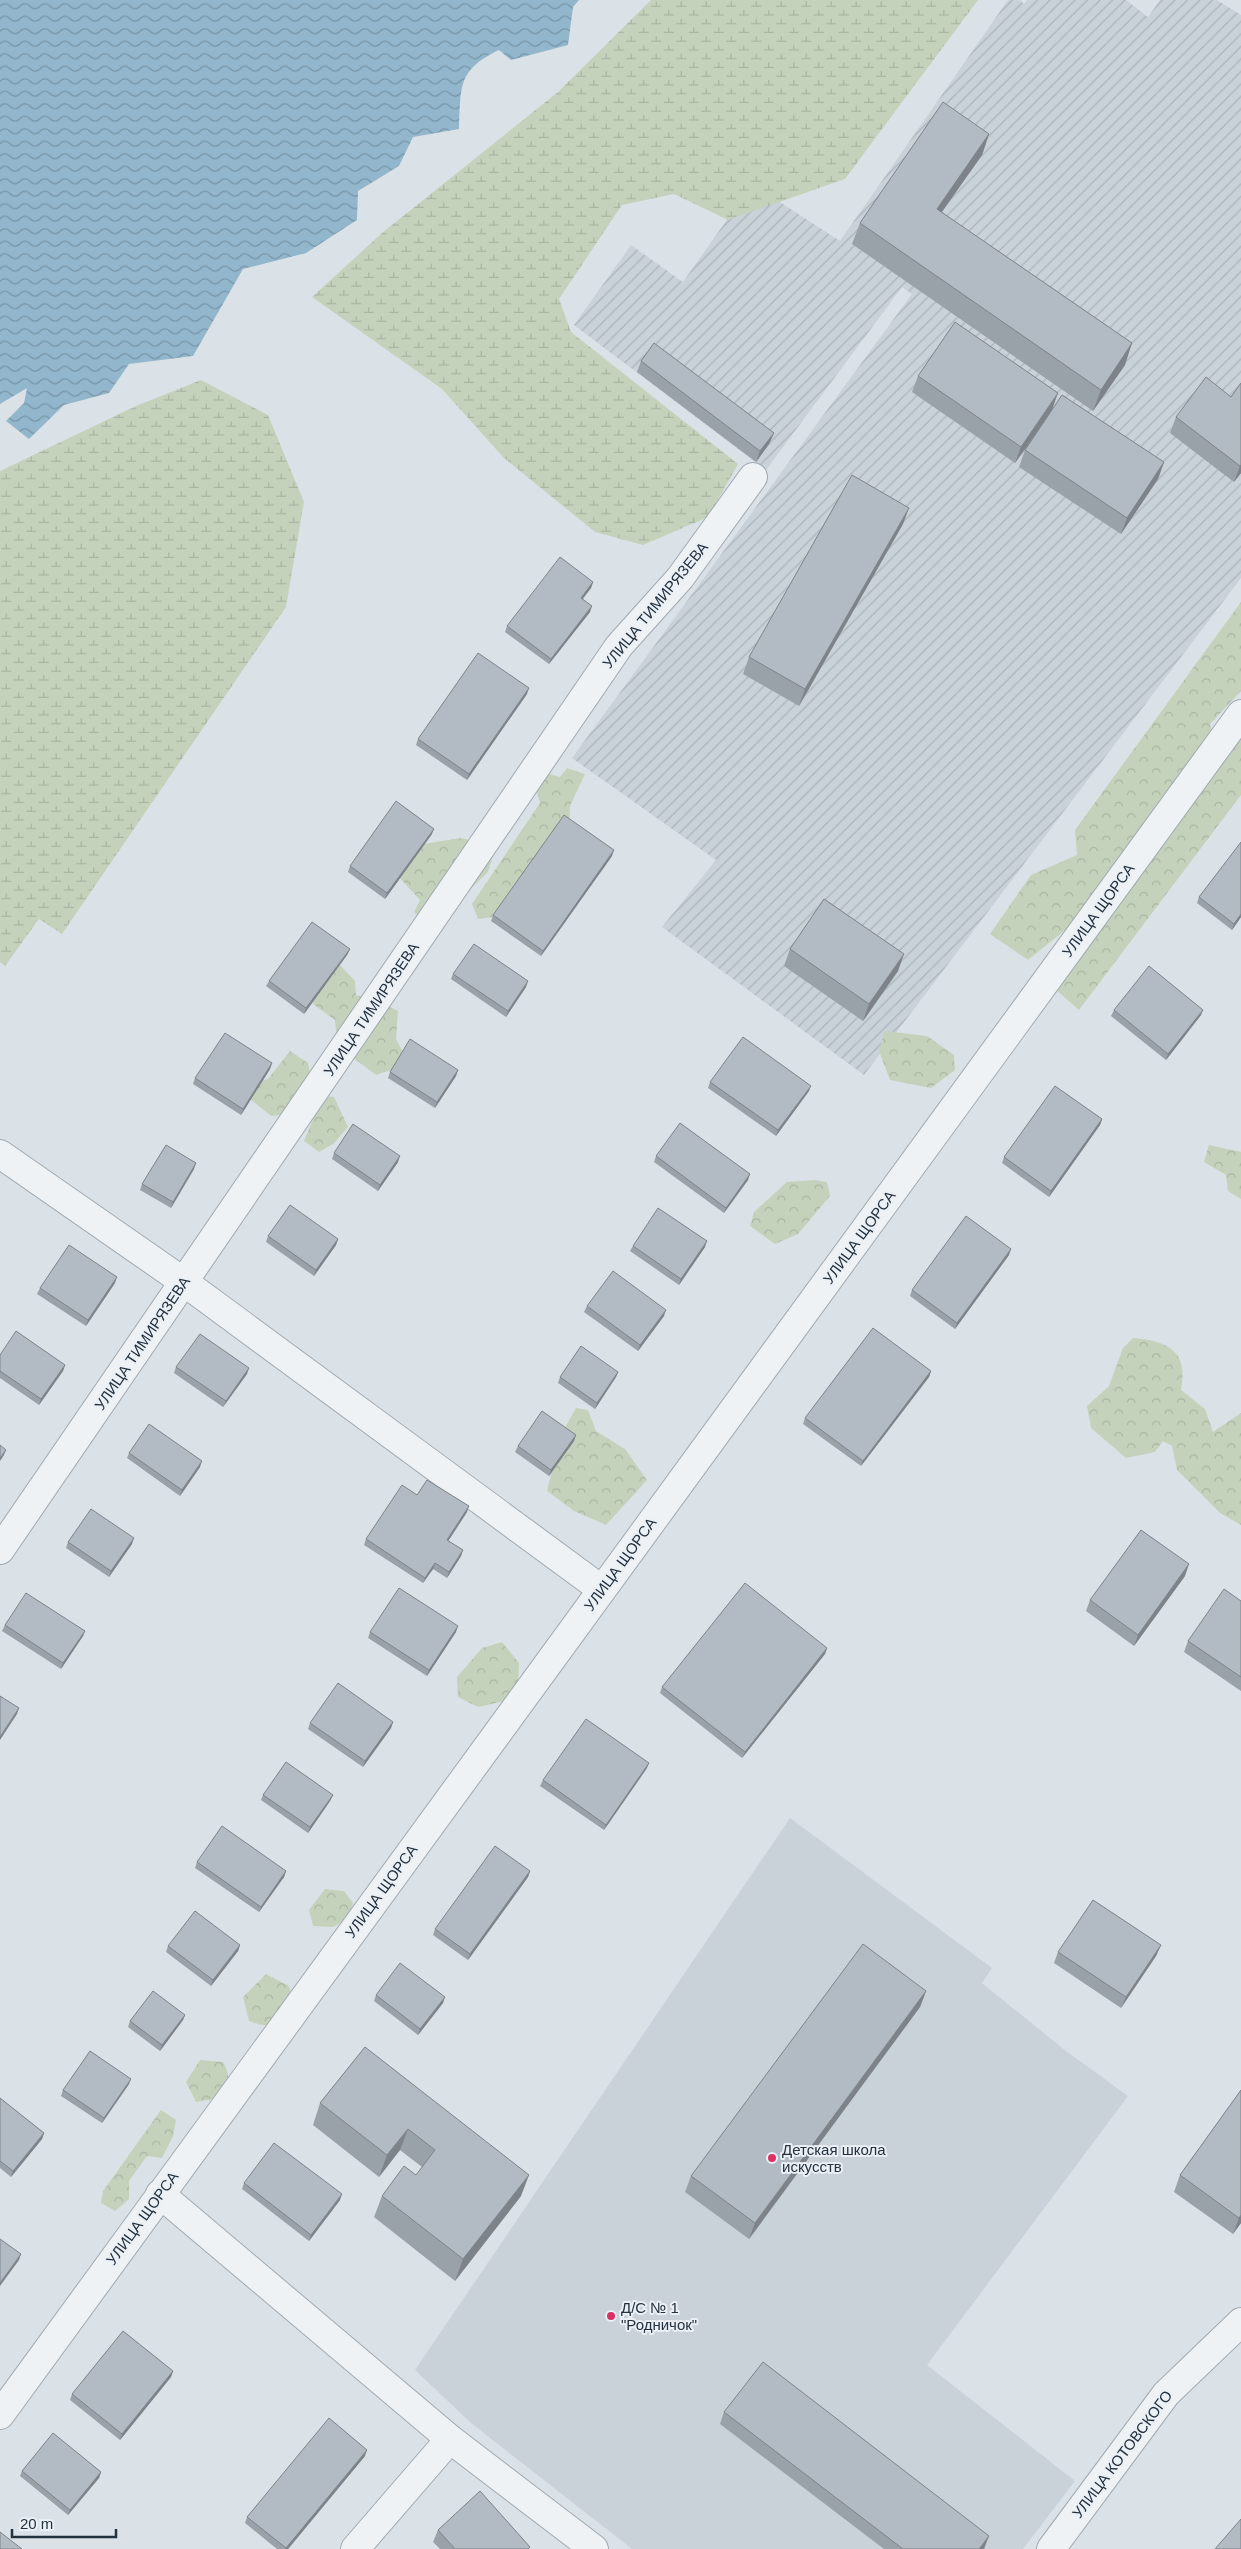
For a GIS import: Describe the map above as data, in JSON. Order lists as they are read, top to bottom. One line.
{"streets":{"street":["УЛИЦА ТИМИРЯЗЕВА","УЛИЦА ЩОРСА","УЛИЦА КОТОВСКОГО"]},"places":["Детская школа искусств","Д/С № 1 \"Родничок\""],"scale_bar":"20 m"}
